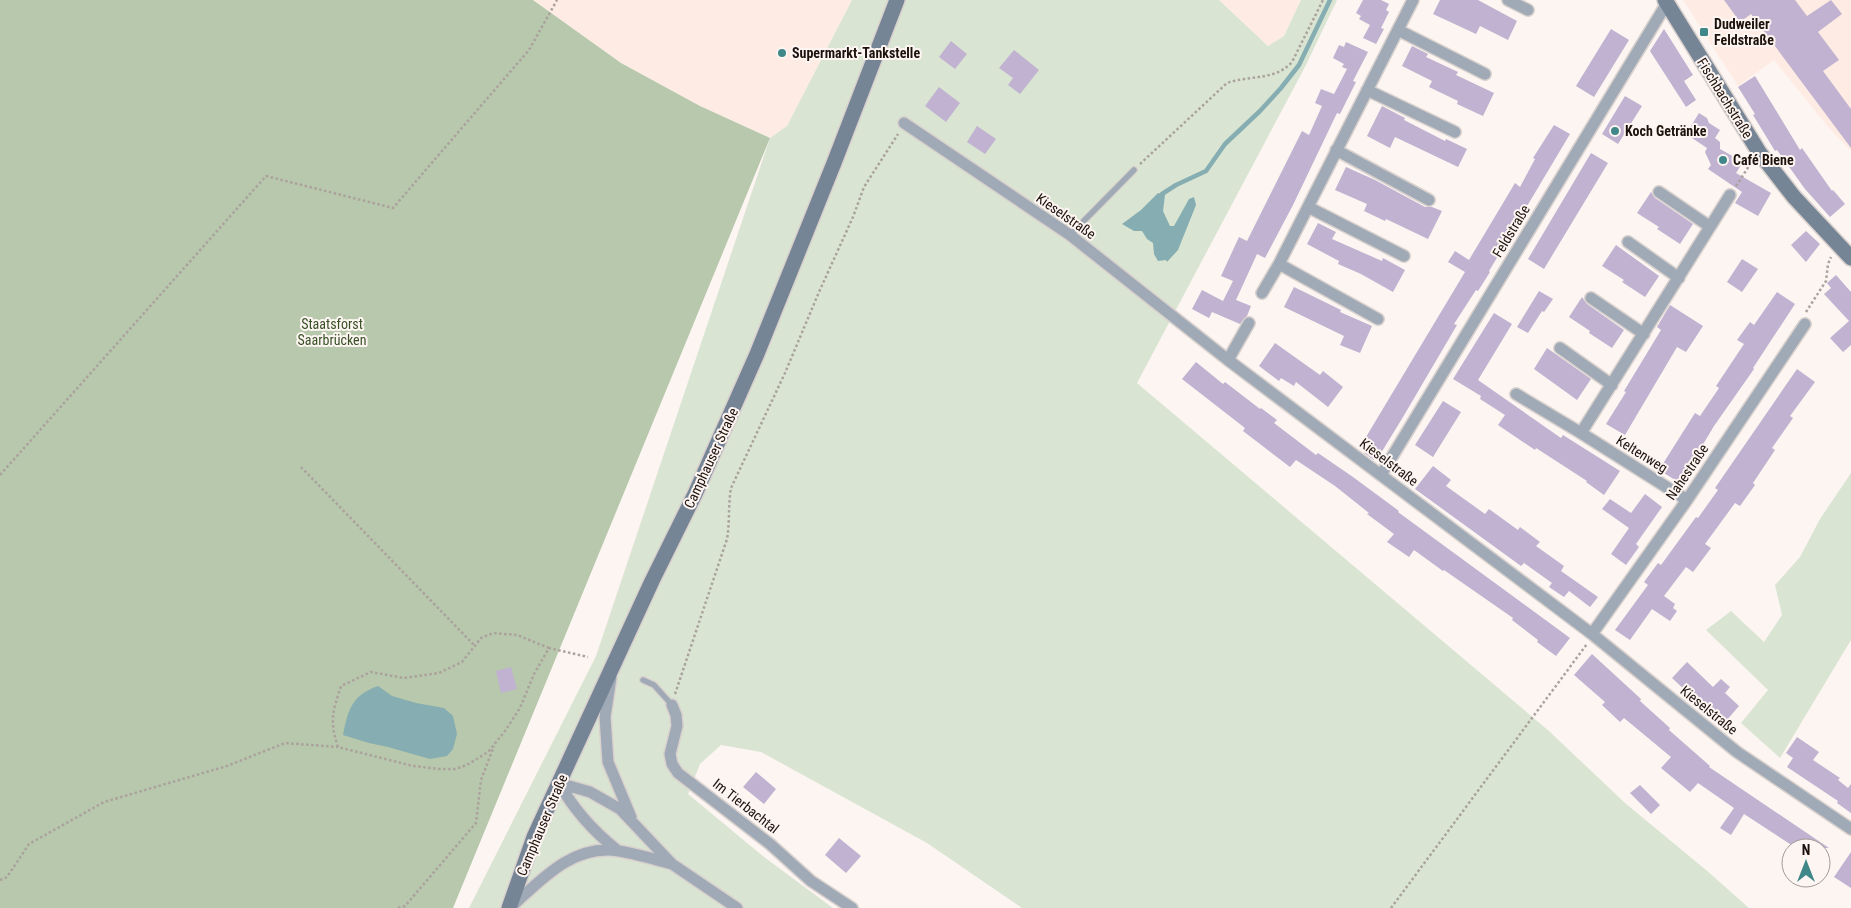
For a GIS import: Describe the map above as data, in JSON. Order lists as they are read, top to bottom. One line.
{"streets":{"street":["Fischbachstraße","Kieselstraße","Feldstraße","Keltenweg","Camphauser Straße","Nahestraße","Im Tierbachtal"]},"crossings":[["Fischbachstraße","Feldstraße"],["Kieselstraße","Feldstraße"],["Kieselstraße","Nahestraße"],["Keltenweg","Nahestraße"]],"parks":["Staatsforst Saarbrücken"],"places":{"transit":["Dudweiler Feldstraße"],"other":["Supermarkt-Tankstelle","Koch Getränke","Café Biene"]},"north":"top"}
